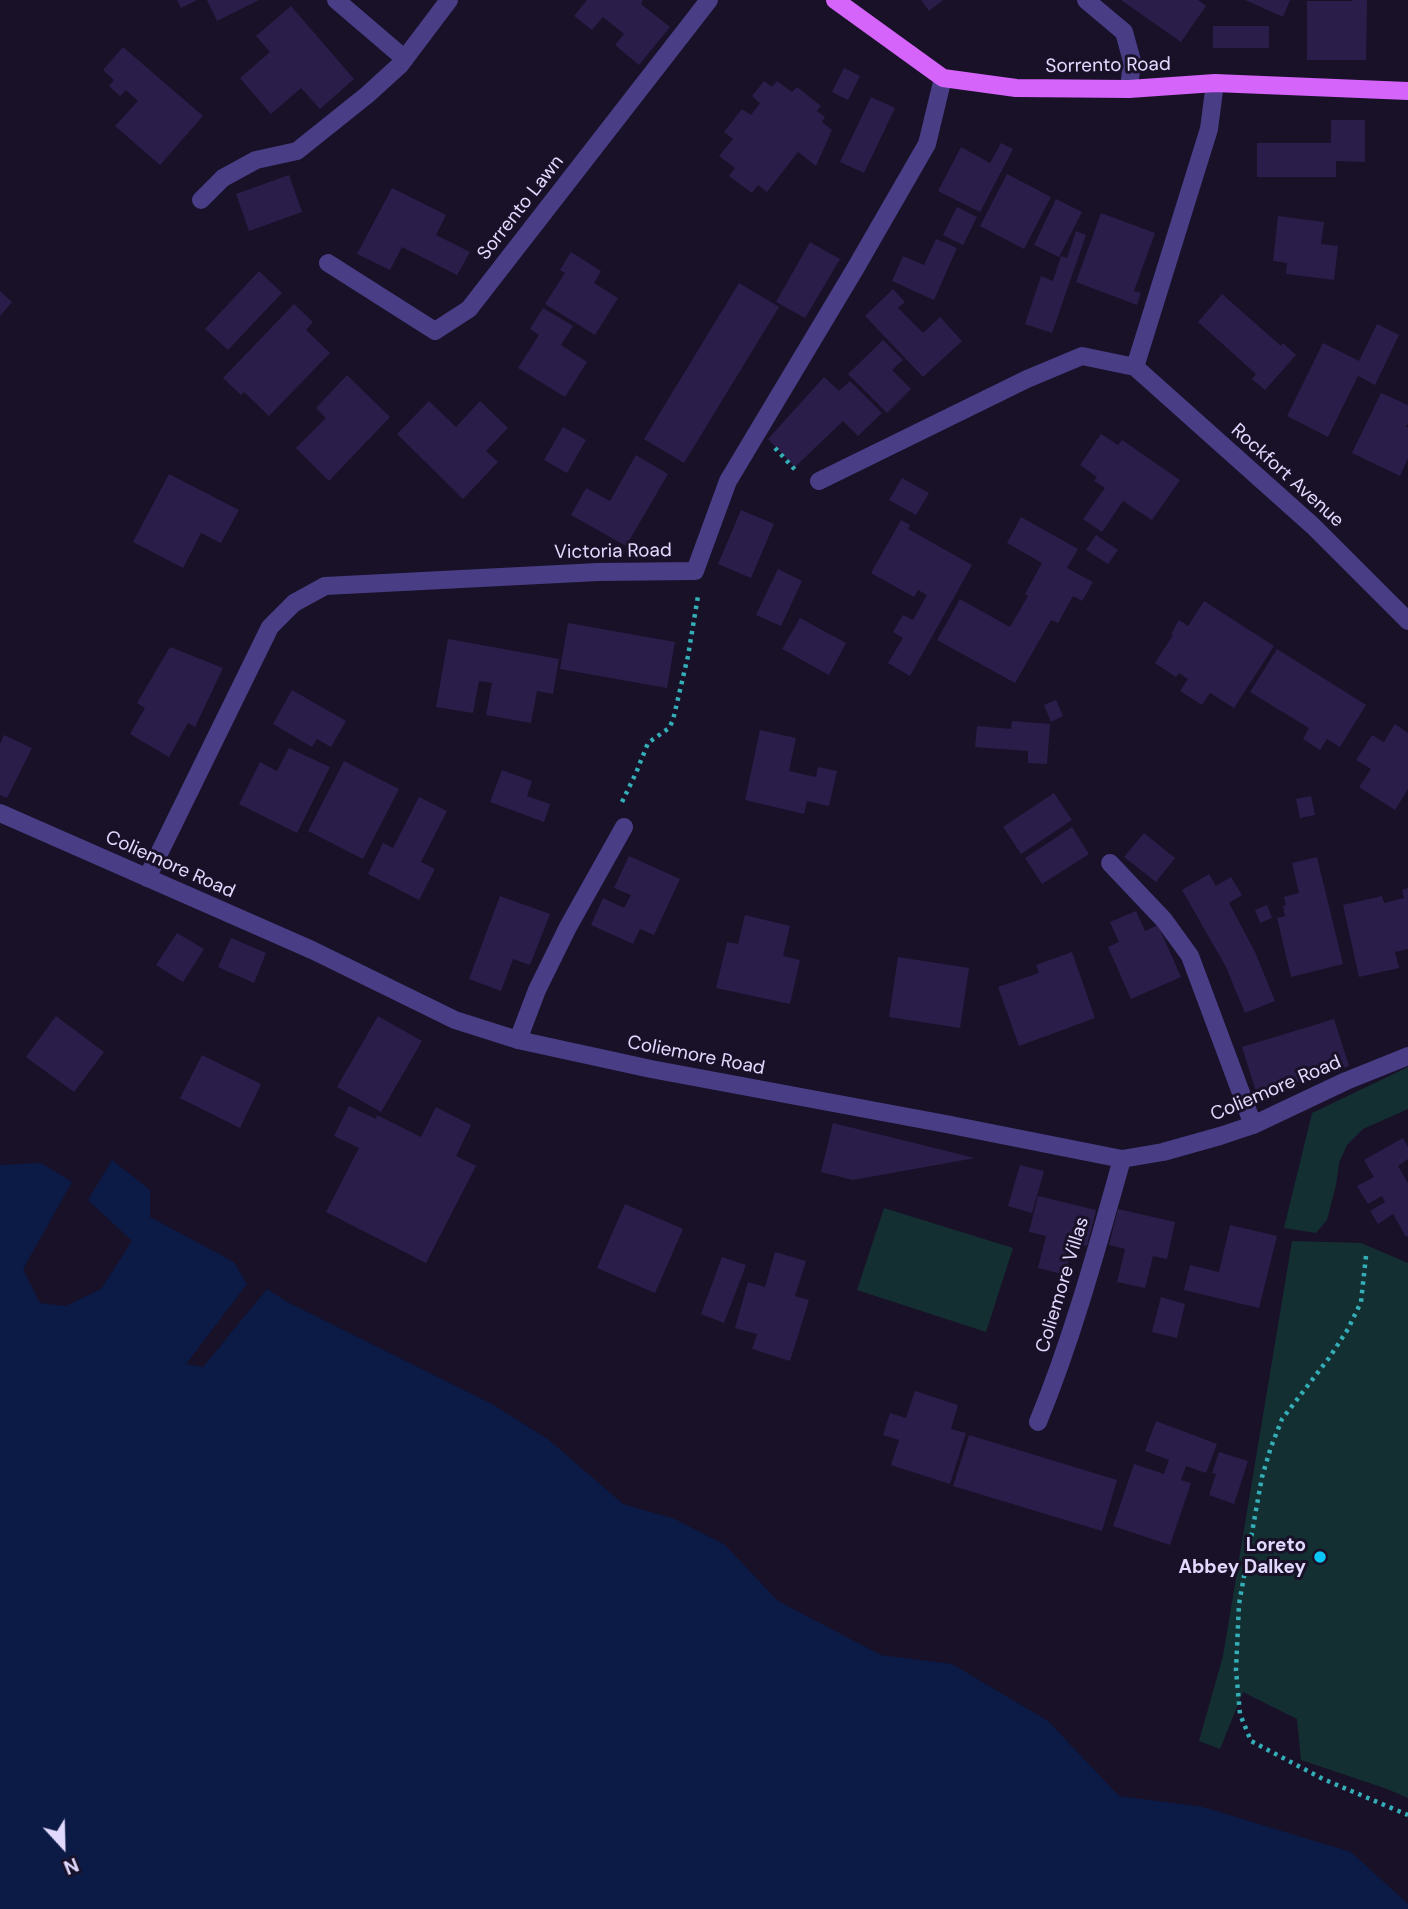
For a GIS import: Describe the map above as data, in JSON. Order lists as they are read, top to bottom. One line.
{"streets":{"main road":["Sorrento Road"],"street":["Sorrento Lawn","Rockfort Avenue","Victoria Road","Coliemore Road","Coliemore Villas"]},"crossings":[["Sorrento Road","Victoria Road"],["Victoria Road","Coliemore Road"],["Coliemore Road","Coliemore Villas"]],"places":["Loreto Abbey Dalkey"],"north":"bottom"}
